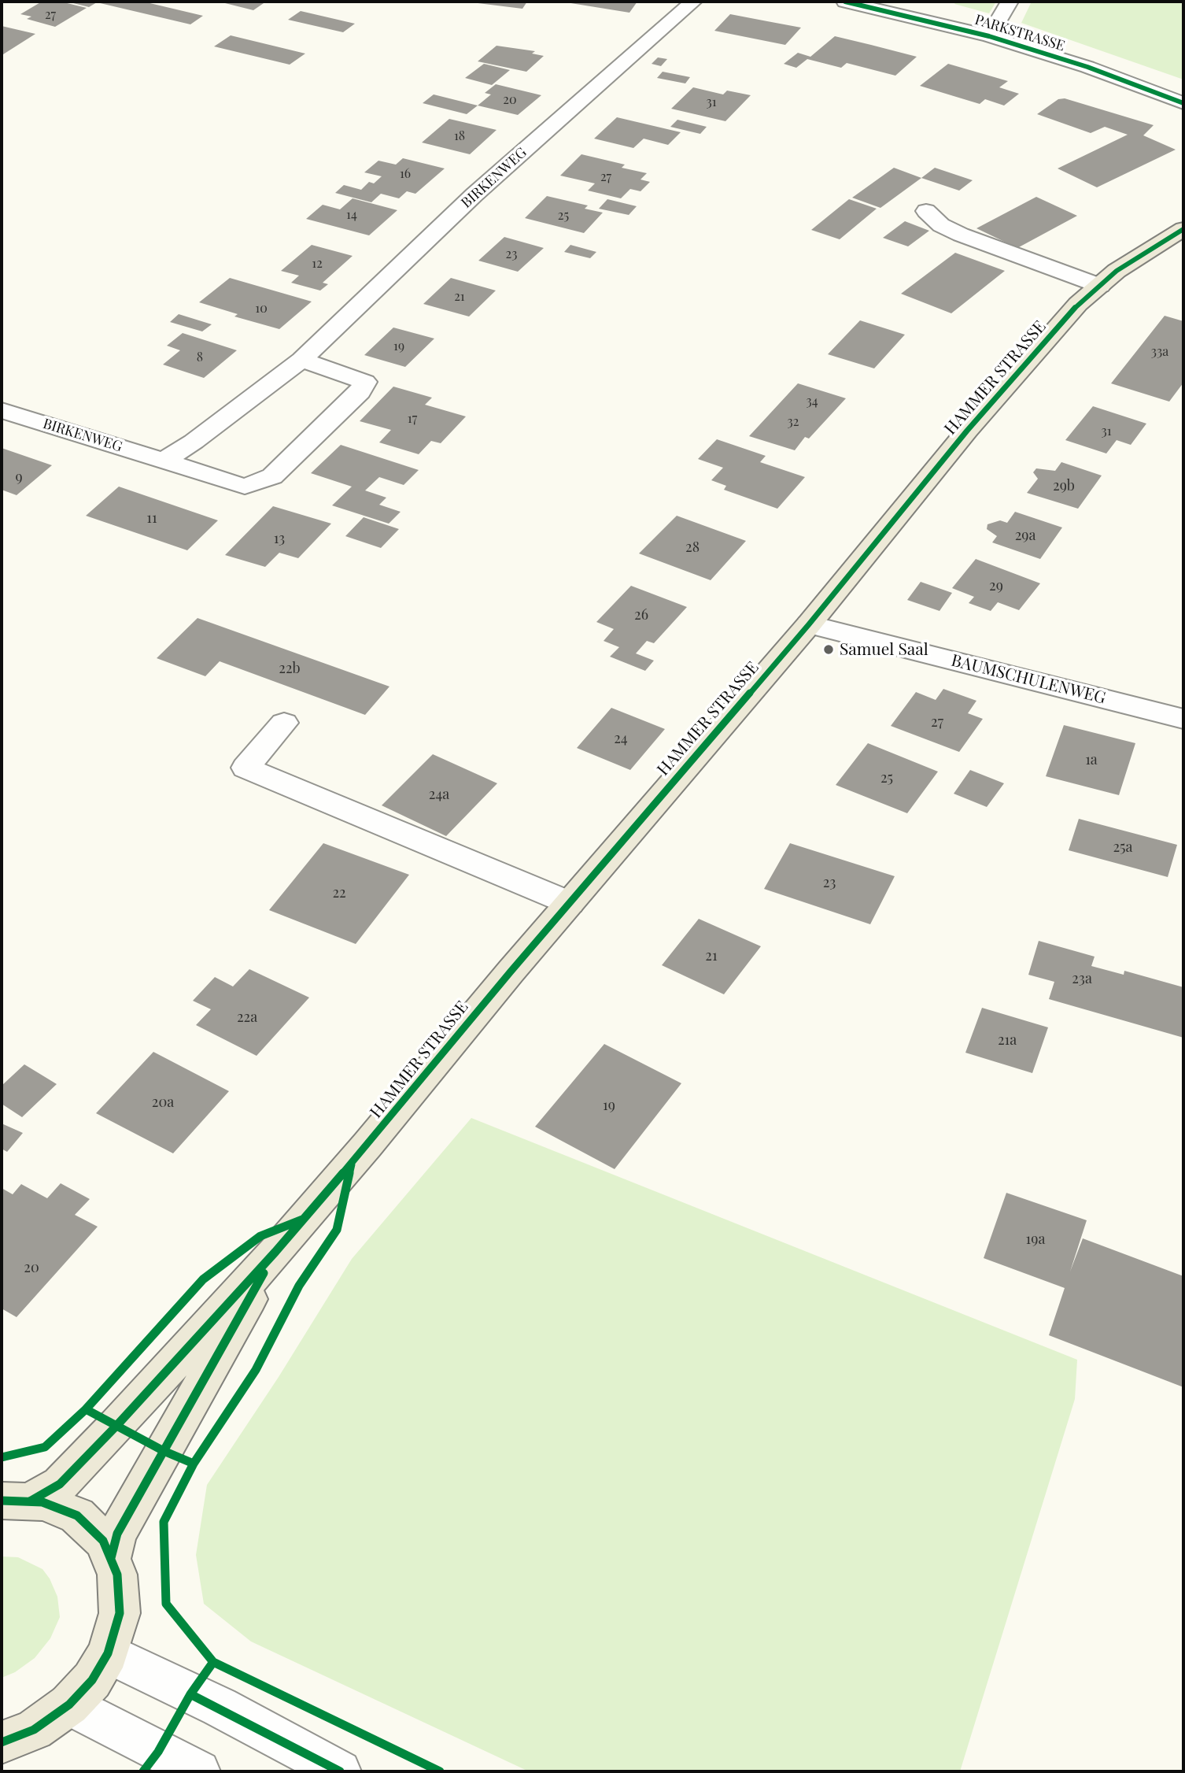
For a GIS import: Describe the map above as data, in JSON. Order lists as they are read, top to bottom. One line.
{"streets":{"main road":["HAMMER STRASSE"],"street":["PARKSTRASSE","BIRKENWEG","BAUMSCHULENWEG"]},"crossings":[["HAMMER STRASSE","BAUMSCHULENWEG"]],"places":["Samuel Saal"],"house_numbers":["27","20","31","18","16","27","14","25","23","12","21","10","19","33a","8","34","17","32","31","9","29b","11","29a","13","28","29","26","22b","27","24","1a","25","24a","25a","23","22","21","23a","22a","21a","20a","19","19a","20"]}
